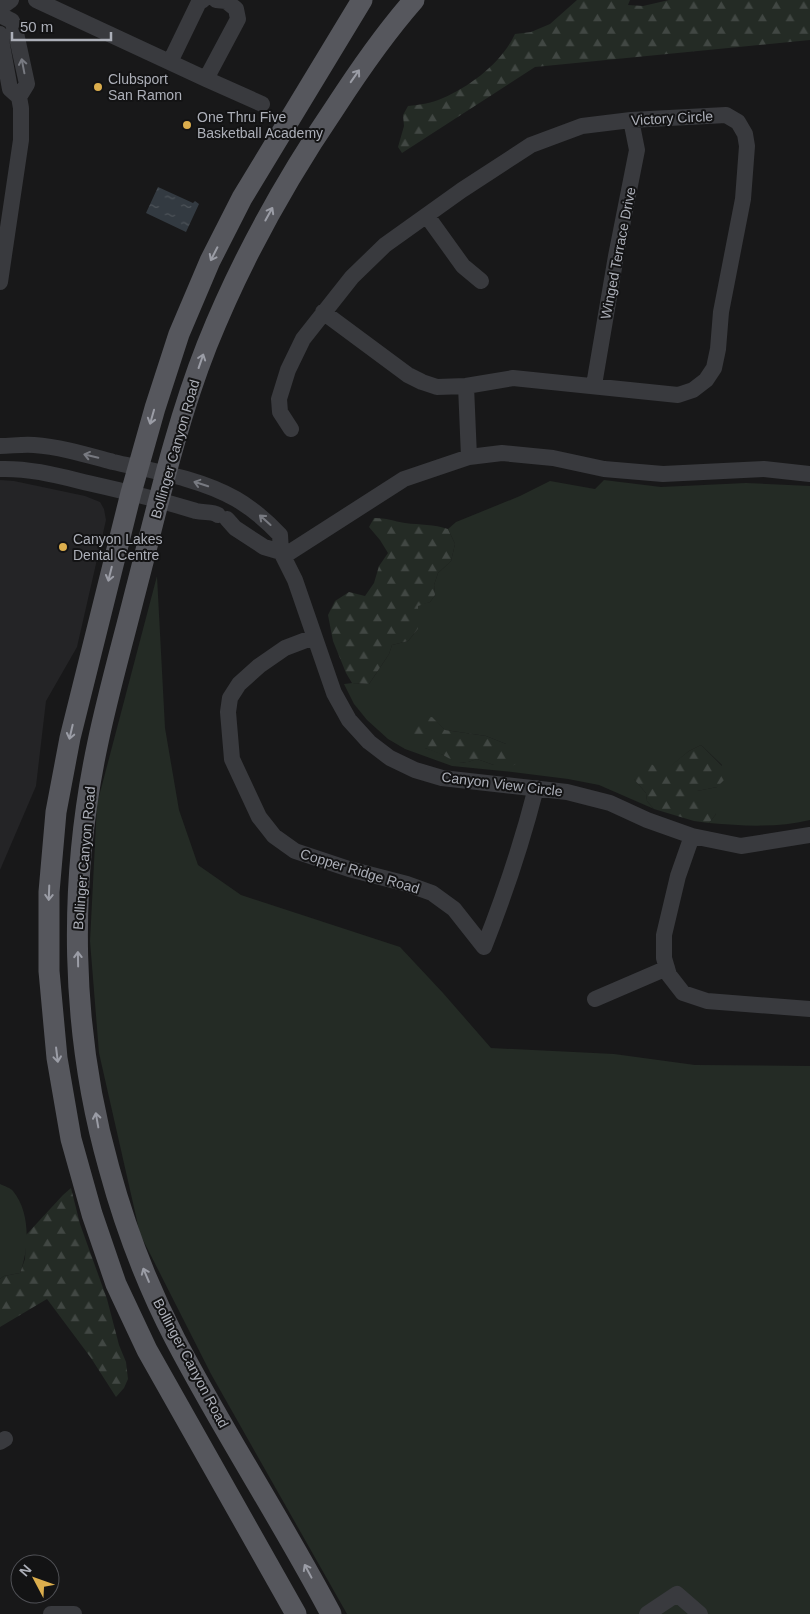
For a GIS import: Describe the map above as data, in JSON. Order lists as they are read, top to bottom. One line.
{"streets":{"main road":["Bollinger Canyon Road"],"street":["Victory Circle","Winged Terrace Drive","Canyon View Circle","Copper Ridge Road"]},"crossings":[["Victory Circle","Winged Terrace Drive"],["Bollinger Canyon Road","Canyon View Circle"],["Canyon View Circle","Copper Ridge Road"]],"places":["Clubsport San Ramon","One Thru Five Basketball Academy","Canyon Lakes Dental Centre"],"scale_bar":"50 m","north":"top left"}
